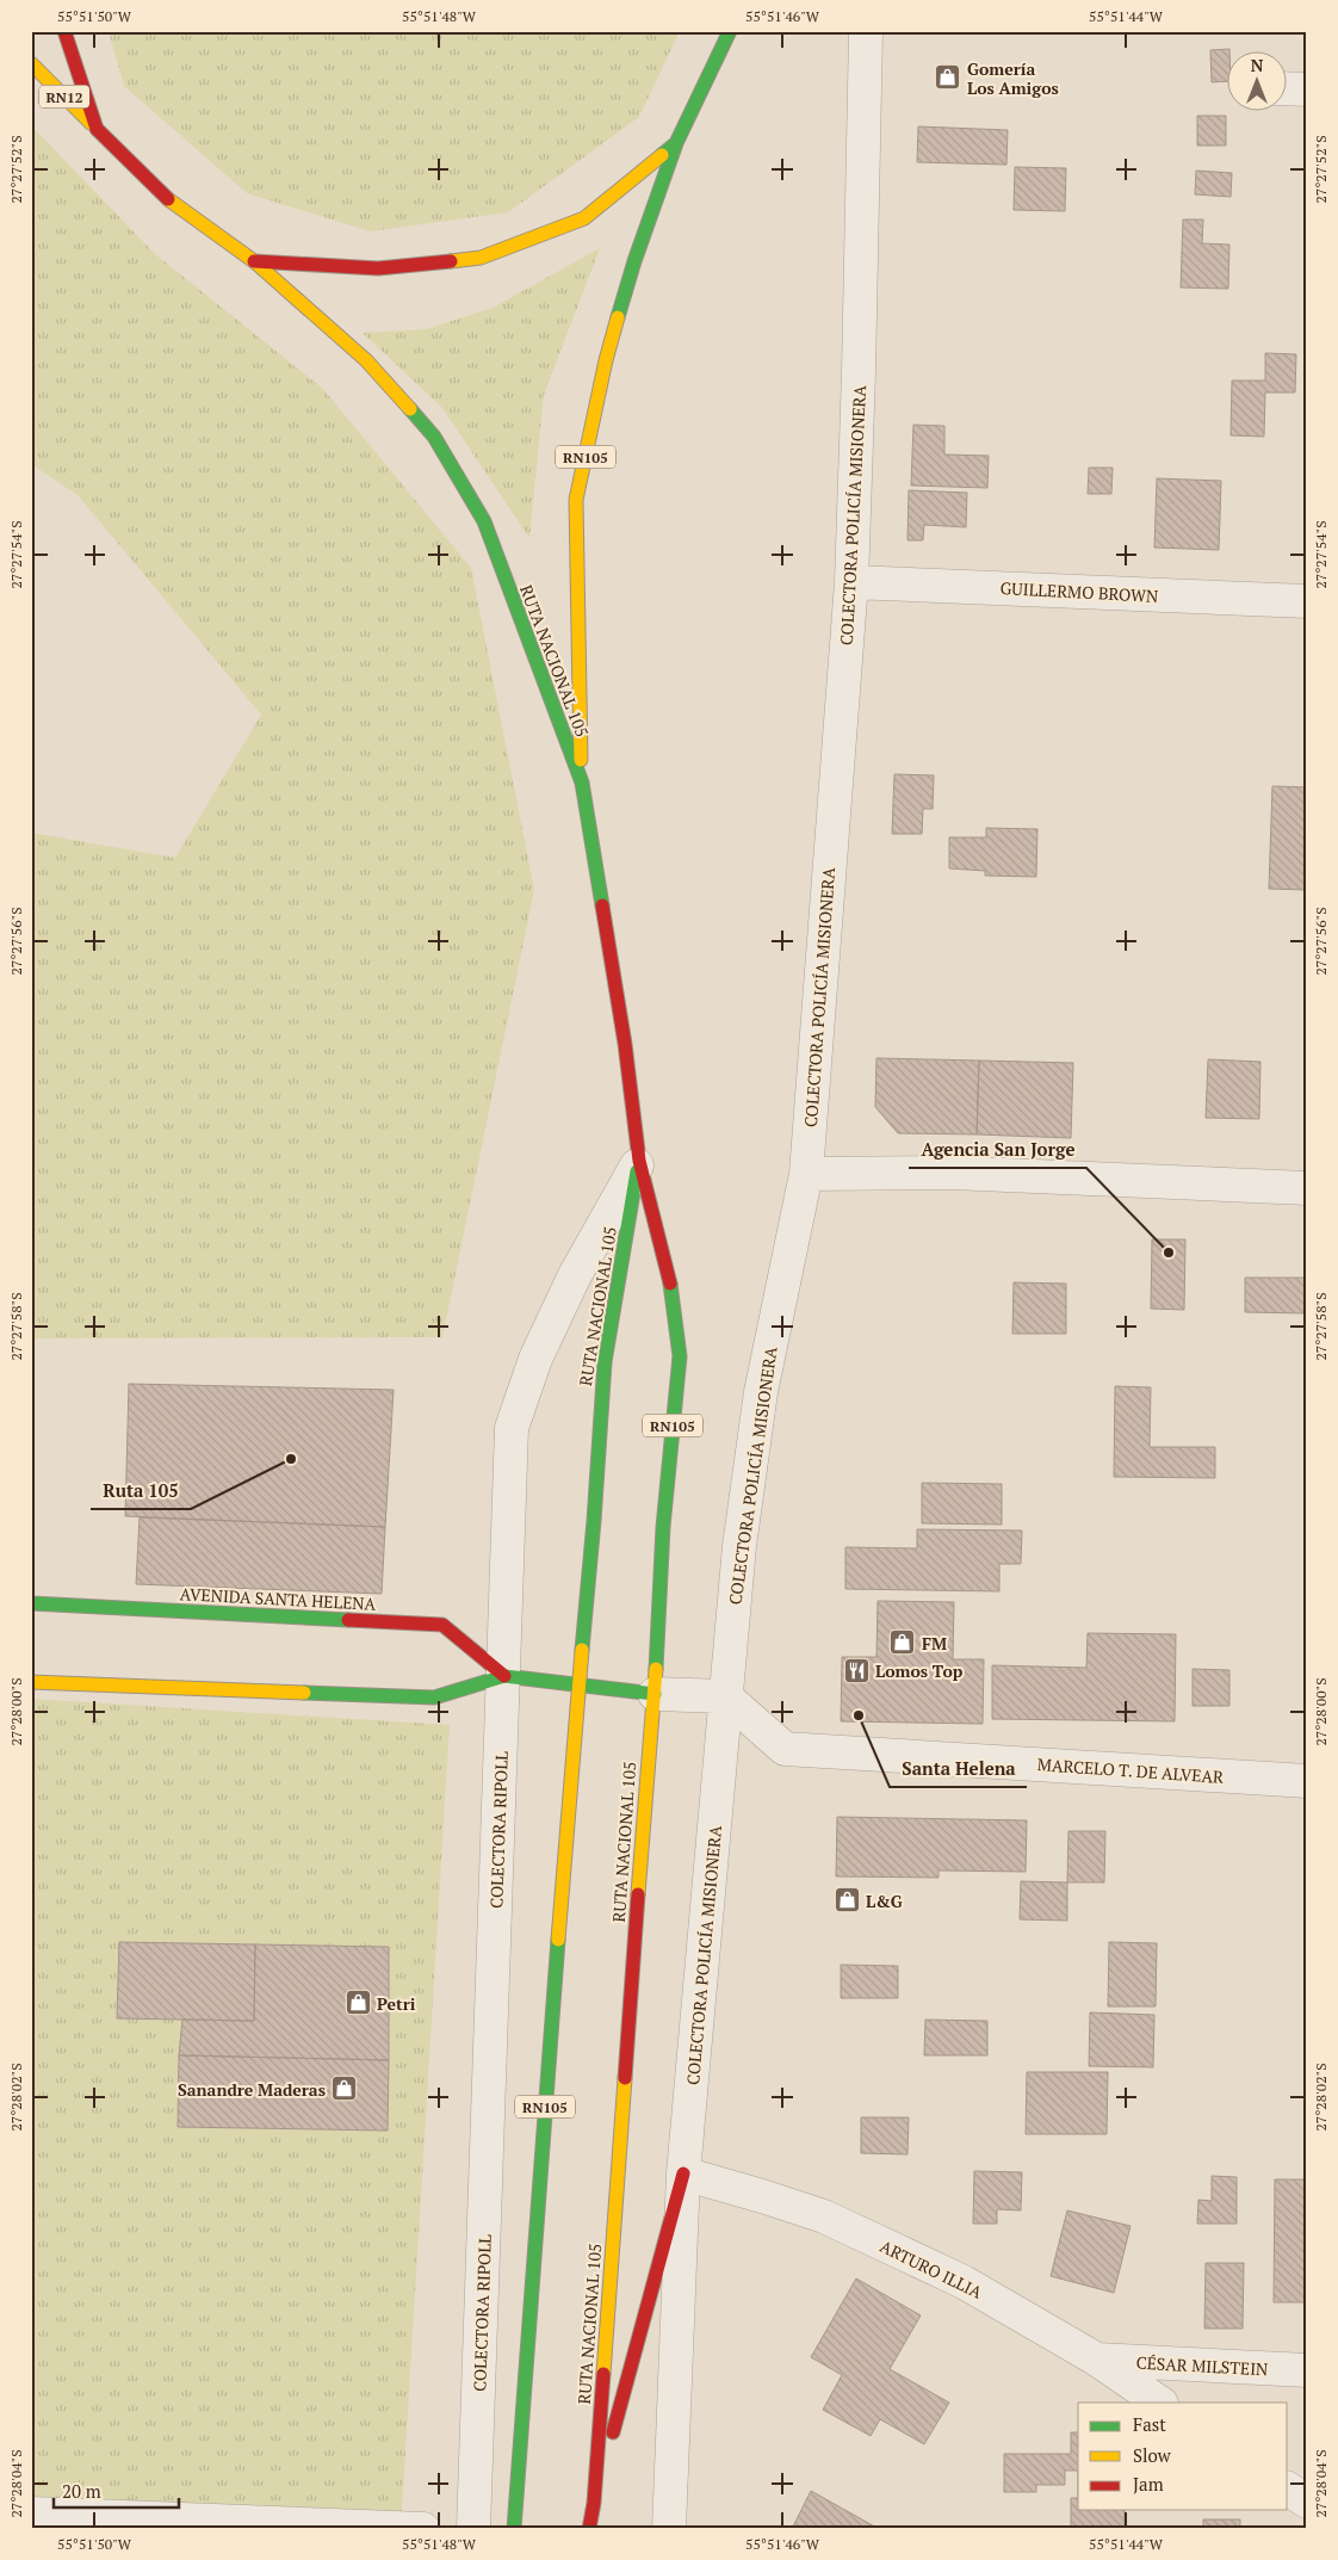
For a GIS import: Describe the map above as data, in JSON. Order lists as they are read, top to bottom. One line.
{"streets":{"main road":["RN12","RN105","RUTA NACIONAL 105","AVENIDA SANTA HELENA"],"street":["COLECTORA POLICÍA MISIONERA","GUILLERMO BROWN","MARCELO T. DE ALVEAR","COLECTORA RIPOLL","ARTURO ILLIA","CÉSAR MILSTEIN"]},"crossings":[["RN12","RN105"],["RN105","RUTA NACIONAL 105"],["COLECTORA POLICÍA MISIONERA","GUILLERMO BROWN"],["COLECTORA POLICÍA MISIONERA","MARCELO T. DE ALVEAR"],["COLECTORA POLICÍA MISIONERA","ARTURO ILLIA"],["RUTA NACIONAL 105","COLECTORA RIPOLL"],["AVENIDA SANTA HELENA","COLECTORA RIPOLL"],["ARTURO ILLIA","CÉSAR MILSTEIN"]],"places":{"shop":["Gomería Los Amigos","FM","L&G","Petri","Sanandre Maderas"],"other":["Agencia San Jorge","Ruta 105","Santa Helena"],"restaurant":["Lomos Top"]},"legend":["Fast","Slow","Jam"],"scale_bar":"20 m","north":"top","coordinates":["55°51'50\"W","55°51'48\"W","55°51'46\"W","55°51'44\"W","27°27'52\"S","27°27'54\"S","27°27'56\"S","27°27'58\"S","27°28'00\"S","27°28'02\"S","27°28'04\"S"]}
